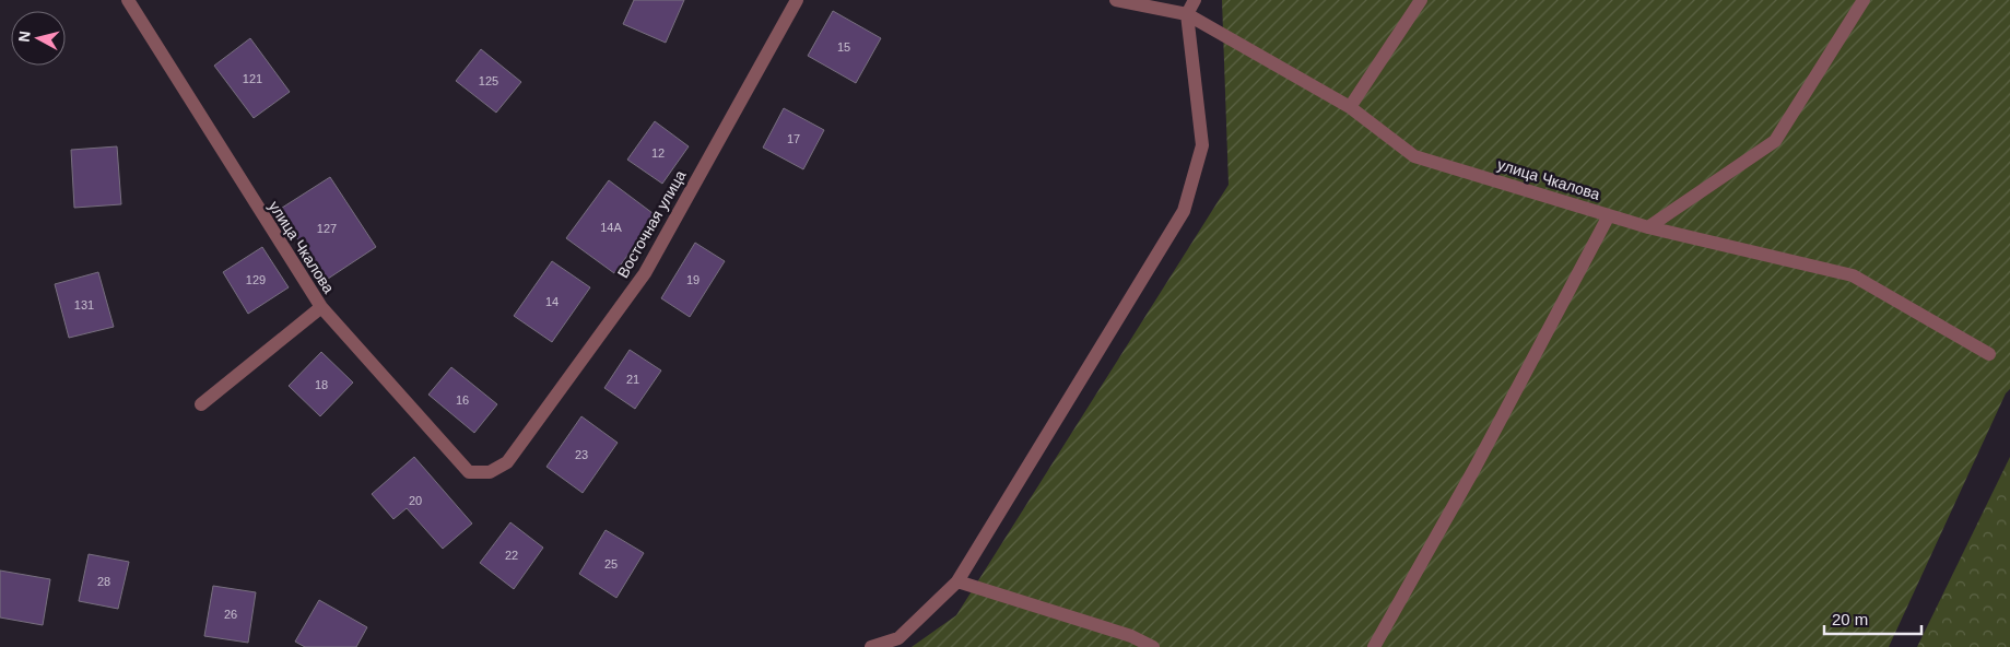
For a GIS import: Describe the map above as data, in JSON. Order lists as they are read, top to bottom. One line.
{"streets":{"street":["улица Чкалова","Восточная улица"]},"crossings":[["улица Чкалова","Восточная улица"]],"house_numbers":["15","121","125","17","12","14А","127","129","19","14","131","21","18","16","23","20","22","25","28","26"],"scale_bar":"20 m","north":"left"}
